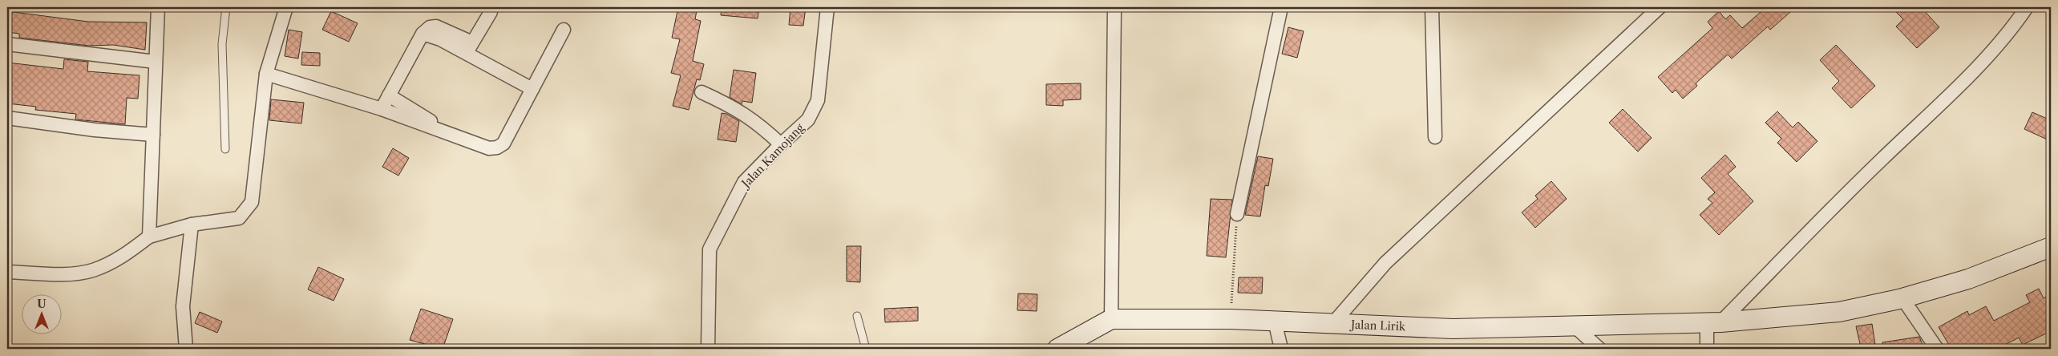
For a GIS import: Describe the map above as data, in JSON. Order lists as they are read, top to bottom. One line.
{"streets":{"main road":["Jalan Lirik"],"street":["Jalan Kamojang"]},"north":"top"}
